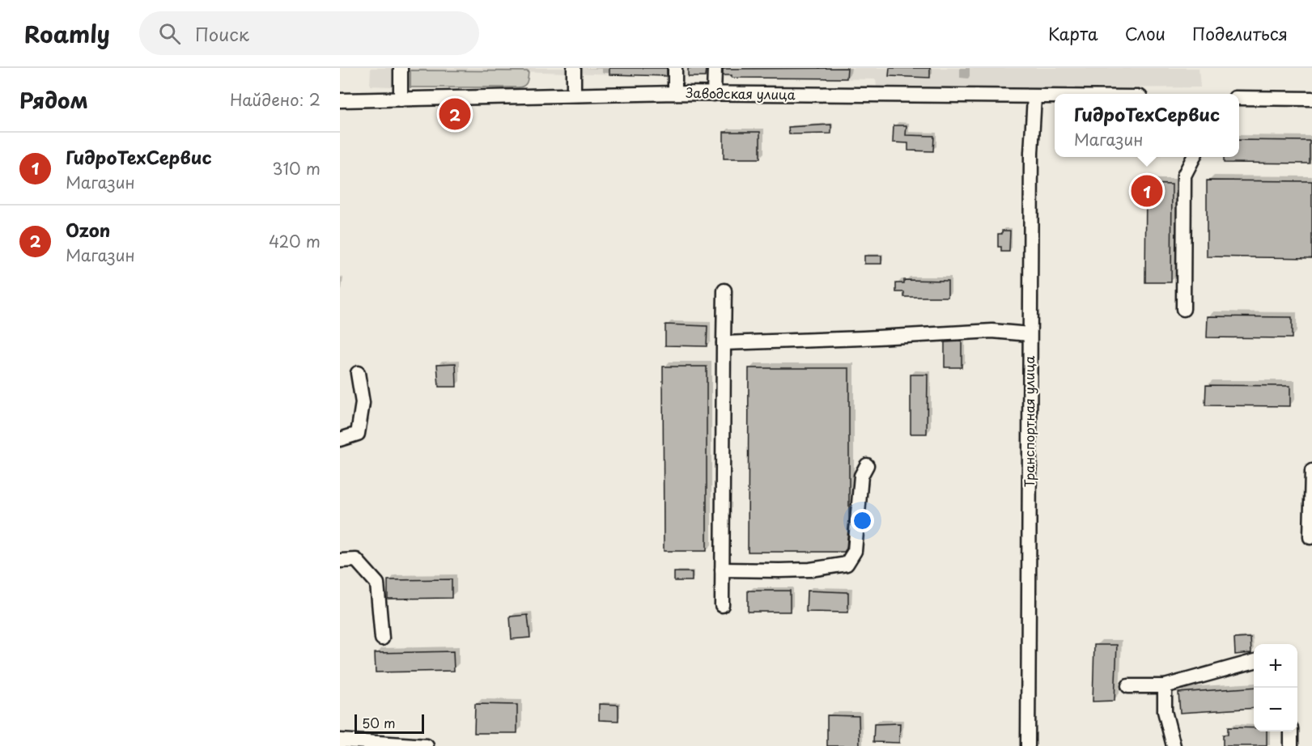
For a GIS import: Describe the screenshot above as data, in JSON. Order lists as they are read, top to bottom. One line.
{"streets":{"street":["Заводская улица","Транспортная улица"]},"crossings":[["Заводская улица","Транспортная улица"]],"scale_bar":"50 m","page":{"header":"Roamly","search":"Поиск","nav":["Карта","Слои","Поделиться"],"heading":["Рядом","Найдено: 2"],"popup":["ГидроТехСервис","Магазин"],"pins":["2","1"],"list":[{"mark":"1","name":"ГидроТехСервис","note":"Магазин","value":"310 m"},{"mark":"2","name":"Ozon","note":"Магазин","value":"420 m"}],"map_buttons":["+","−"],"scale":"50 m"}}
